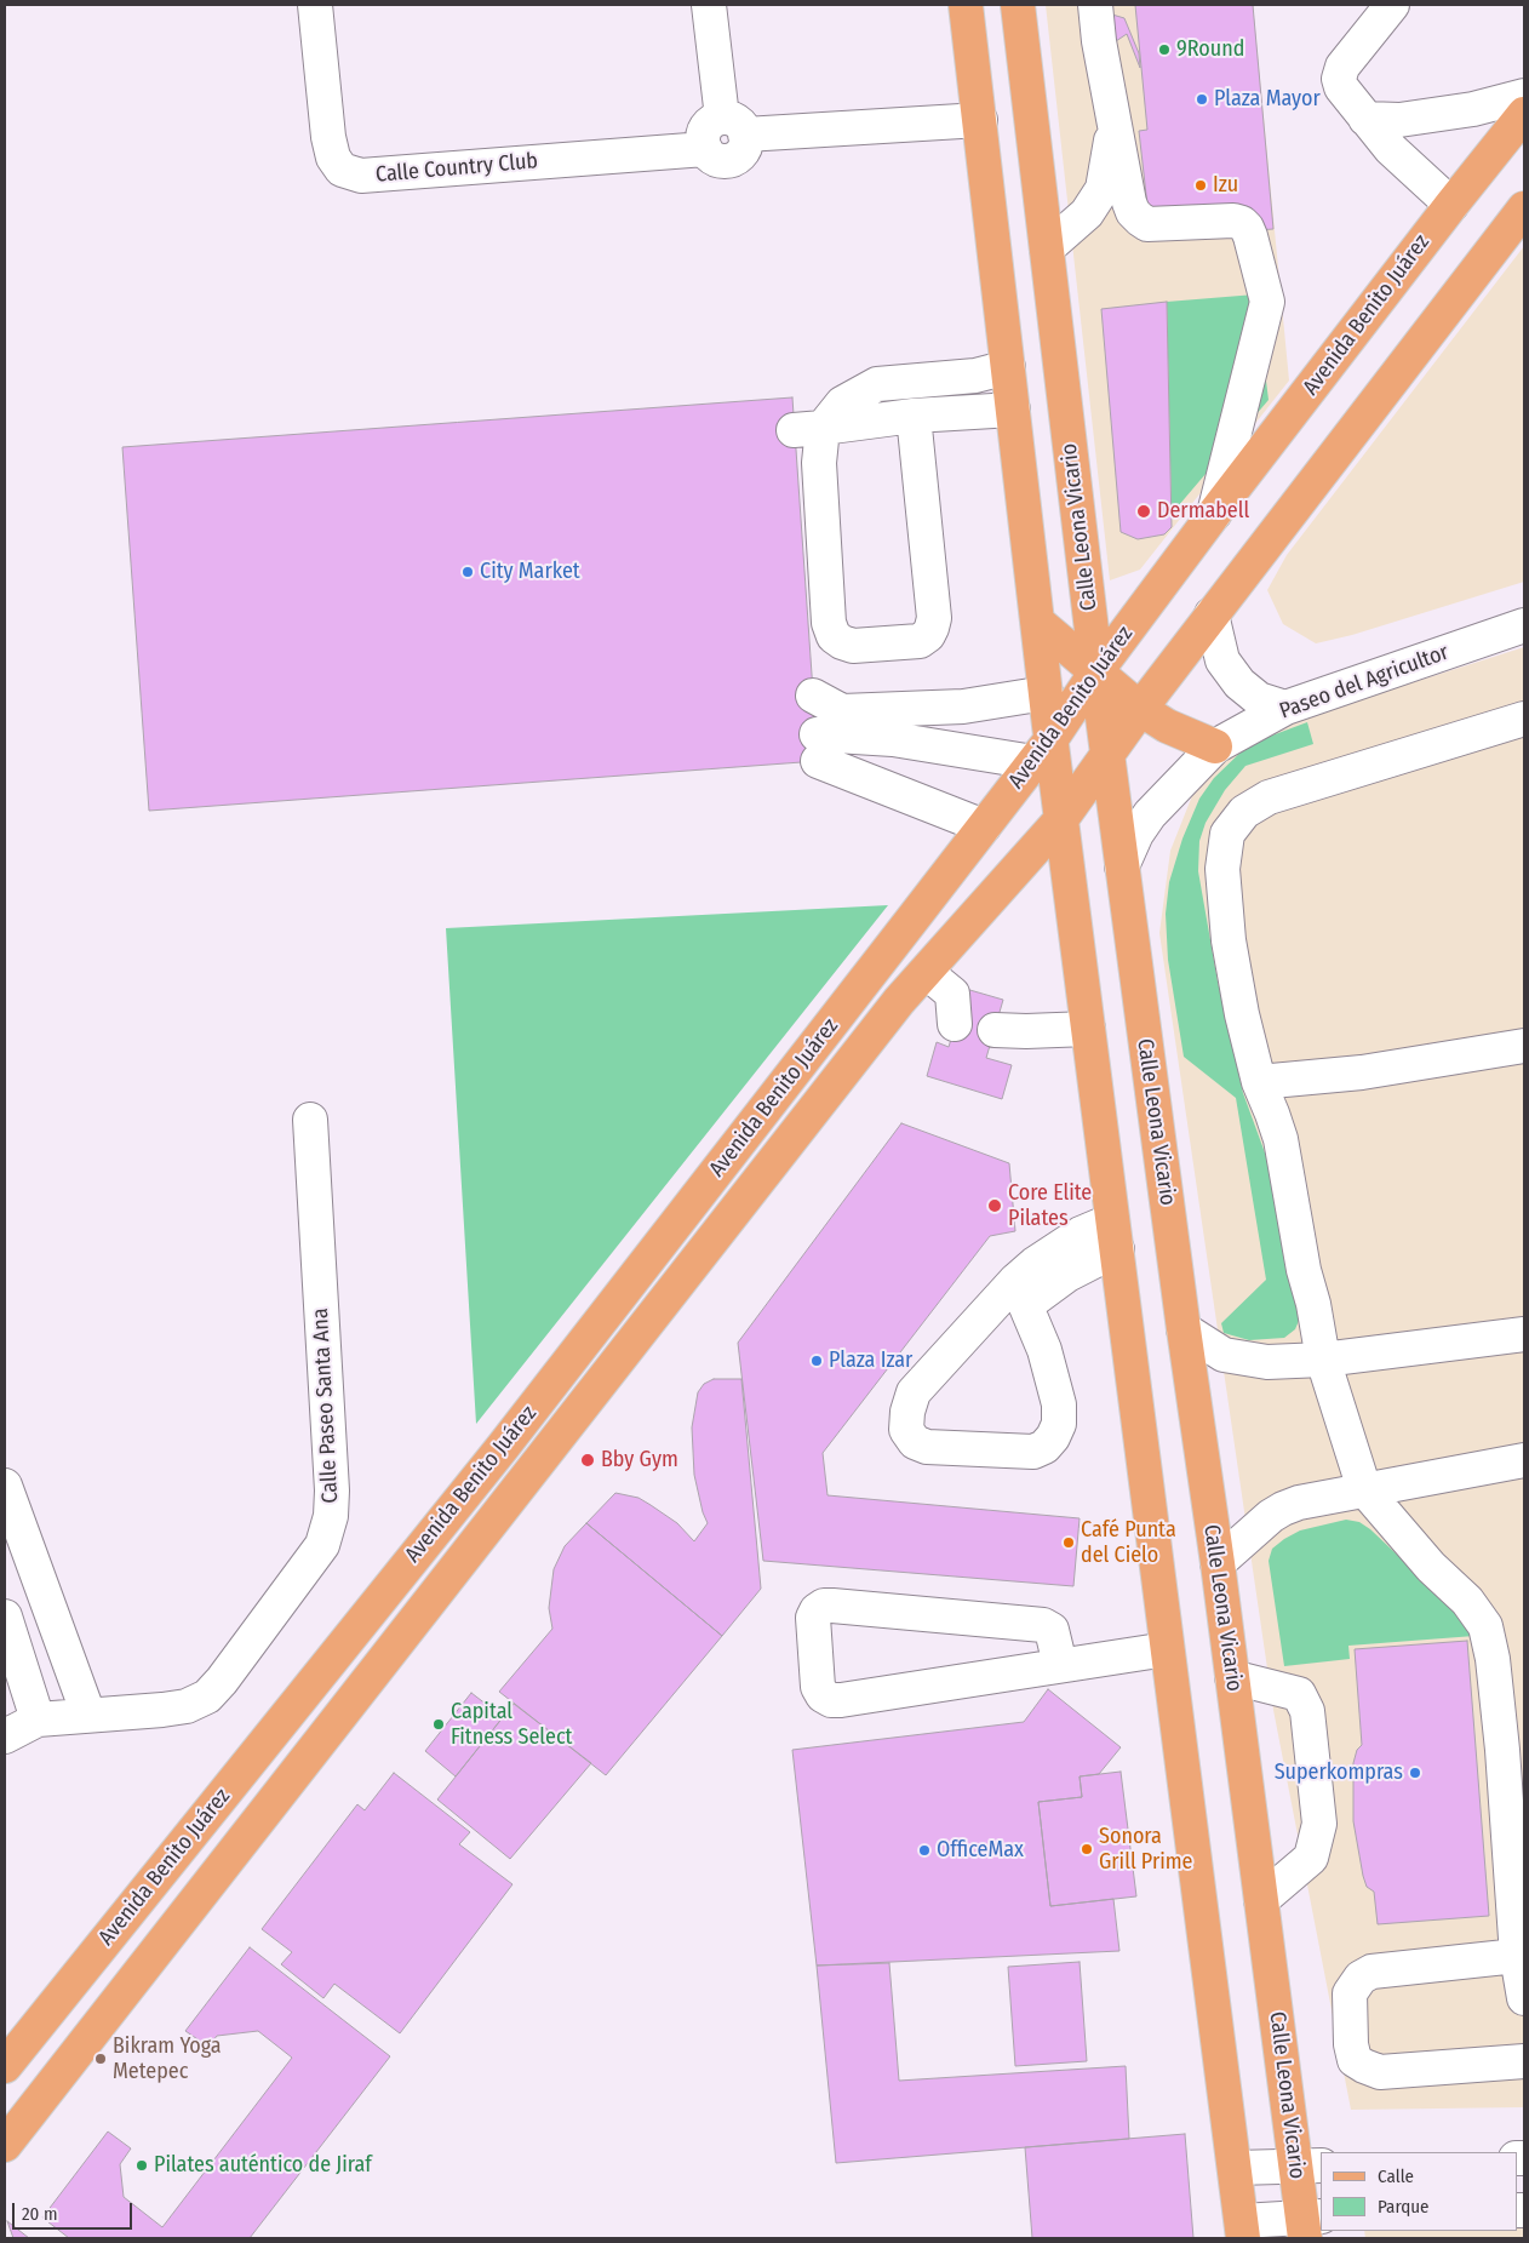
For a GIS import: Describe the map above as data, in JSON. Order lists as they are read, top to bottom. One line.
{"streets":{"main road":["Avenida Benito Juárez","Calle Leona Vicario"],"street":["Calle Country Club","Paseo del Agricultor","Calle Paseo Santa Ana"]},"crossings":[["Avenida Benito Juárez","Calle Leona Vicario"],["Calle Leona Vicario","Paseo del Agricultor"]],"places":["9Round","Plaza Mayor","Izu","Dermabell","City Market","Core Elite Pilates","Plaza Izar","Bby Gym","Café Punta del Cielo","Capital Fitness Select","Superkompras","Sonora Grill Prime","OfficeMax","Bikram Yoga Metepec","Pilates auténtico de Jiraf"],"legend":["Calle","Parque"],"scale_bar":"20 m"}
